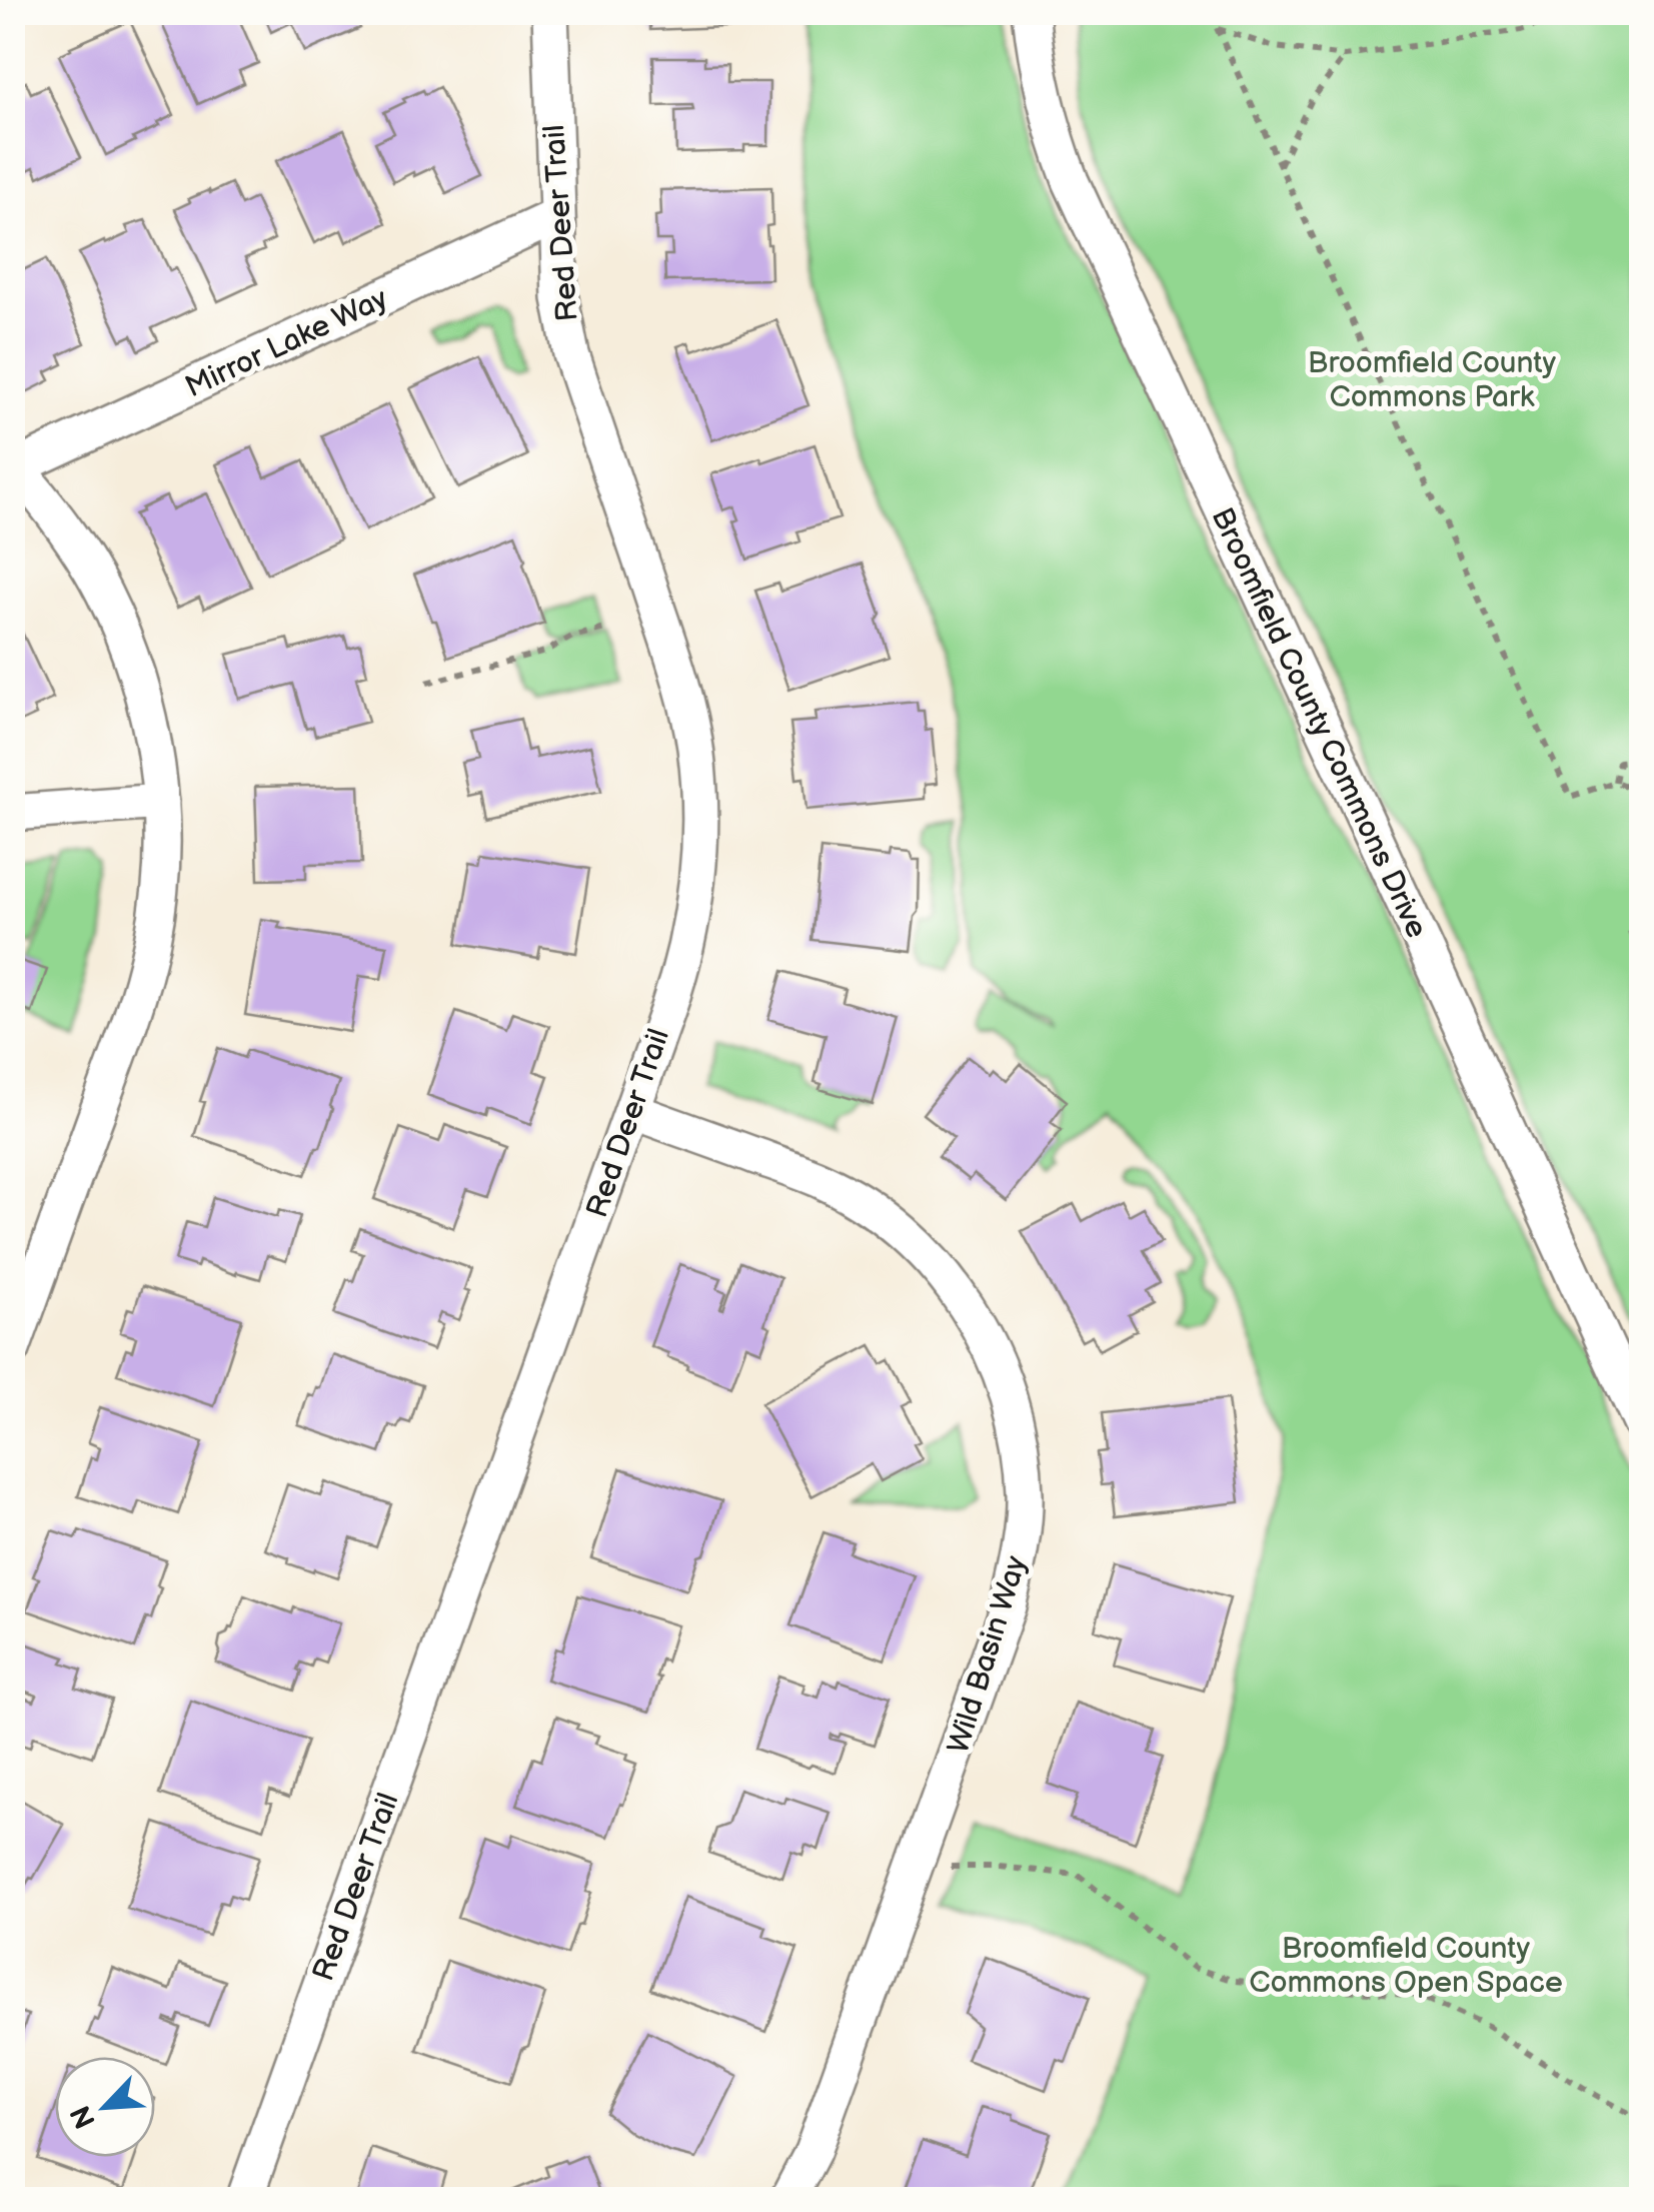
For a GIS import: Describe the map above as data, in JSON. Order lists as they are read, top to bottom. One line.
{"streets":{"street":["Red Deer Trail","Mirror Lake Way","Broomfield County Commons Drive","Wild Basin Way"]},"crossings":[["Red Deer Trail","Mirror Lake Way"],["Red Deer Trail","Wild Basin Way"]],"parks":["Broomfield County Commons Park","Broomfield County Commons Open Space"],"north":"bottom left"}
